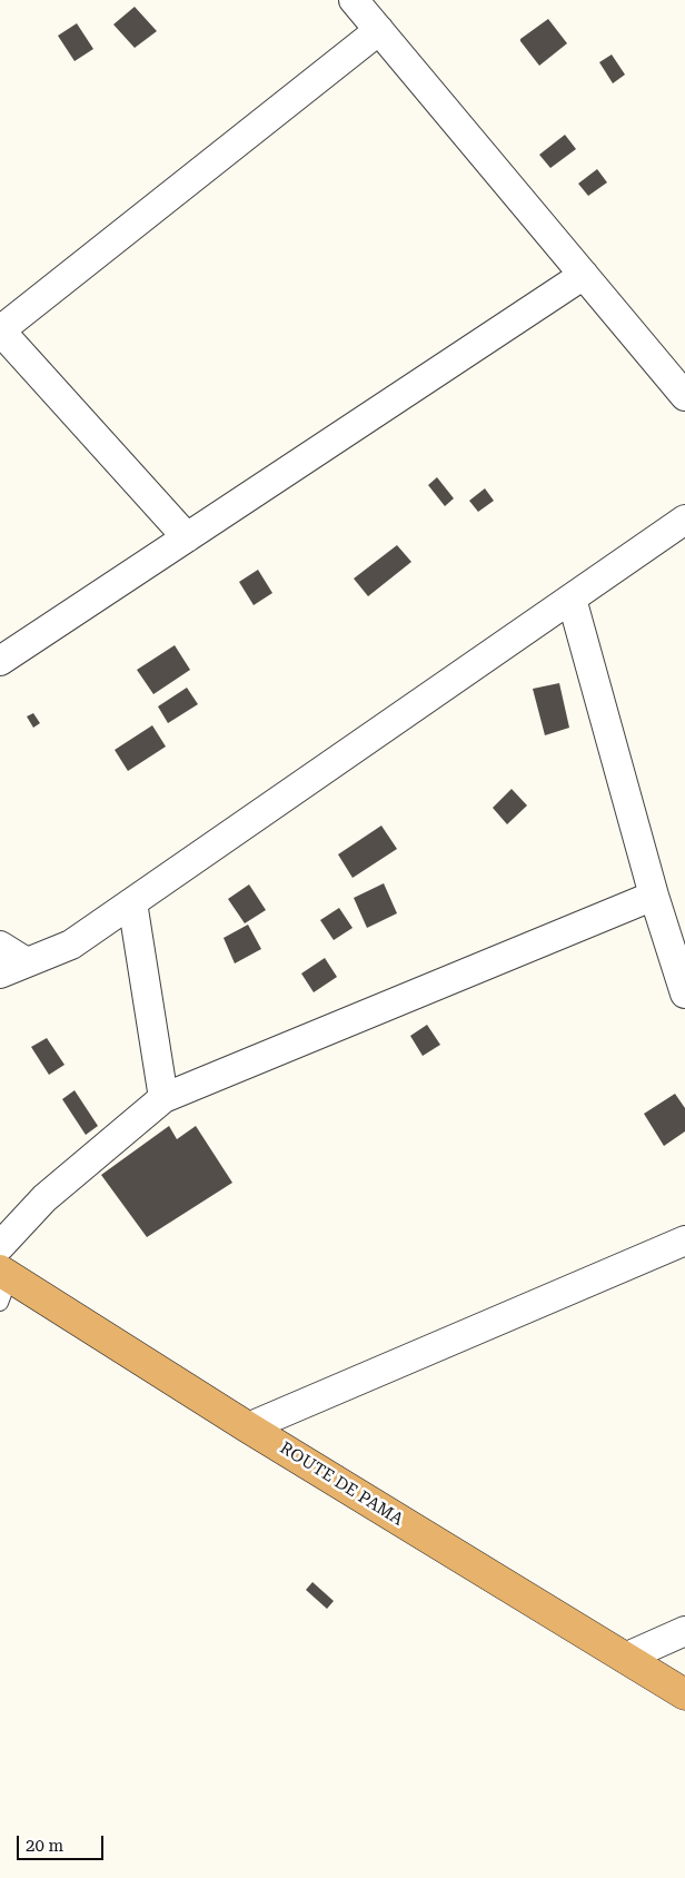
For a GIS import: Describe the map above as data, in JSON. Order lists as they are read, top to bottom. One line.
{"streets":{"highway":["ROUTE DE PAMA"]},"scale_bar":"20 m"}
